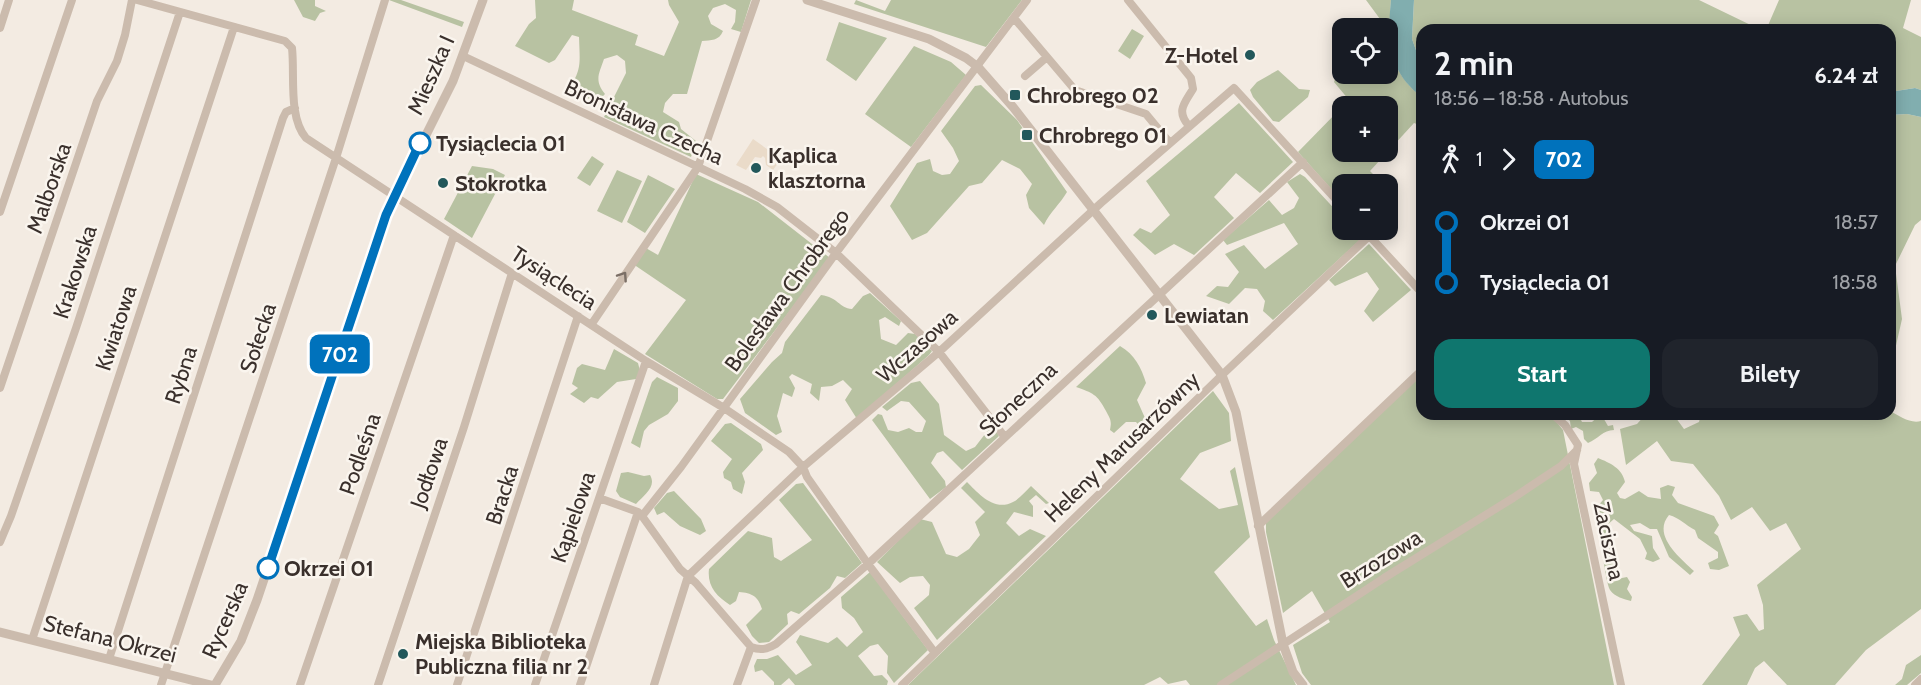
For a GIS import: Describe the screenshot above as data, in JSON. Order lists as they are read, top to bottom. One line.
{"streets":{"street":["Mieszka I","Bronisława Czecha","Malborska","Krakowska","Tysiąclecia","Bolesława Chrobrego","Kwiatowa","Sołecka","Wczasowa","Rybna","Słoneczna","Heleny Marusarzówny","Podleśna","Jodłowa","Bracka","Kąpielowa","Zaciszna","Brzozowa","Rycerska","Stefana Okrzei"]},"crossings":[["Mieszka I","Bronisława Czecha"],["Mieszka I","Tysiąclecia"],["Mieszka I","Rycerska"],["Bronisława Czecha","Bolesława Chrobrego"],["Bronisława Czecha","Wczasowa"],["Bronisława Czecha","Słoneczna"],["Krakowska","Tysiąclecia"],["Tysiąclecia","Bolesława Chrobrego"],["Tysiąclecia","Kwiatowa"],["Tysiąclecia","Sołecka"],["Tysiąclecia","Wczasowa"],["Tysiąclecia","Rybna"],["Tysiąclecia","Słoneczna"],["Tysiąclecia","Heleny Marusarzówny"],["Tysiąclecia","Podleśna"],["Tysiąclecia","Jodłowa"],["Tysiąclecia","Bracka"],["Tysiąclecia","Kąpielowa"],["Tysiąclecia","Rycerska"],["Kwiatowa","Stefana Okrzei"],["Sołecka","Stefana Okrzei"],["Wczasowa","Słoneczna"],["Rybna","Stefana Okrzei"],["Zaciszna","Brzozowa"],["Rycerska","Stefana Okrzei"]],"places":{"other":["Z-Hotel","Tysiąclecia 01","Kaplica klasztorna","Stokrotka","Lewiatan","Okrzei 01","Miejska Biblioteka Publiczna filia nr 2"],"transit":["Chrobrego 02","Chrobrego 01"]},"lines":["bus line 702"],"page":{"on_map":"702","map_buttons":["+","−"],"heading":["2 min","18:56 – 18:58 · Autobus","6.24 zł"],"legs":["1","702"],"list":[{"name":"Okrzei 01","value":"18:57"},{"name":"Tysiąclecia 01","value":"18:58"}],"buttons":["Start","Bilety"]}}
